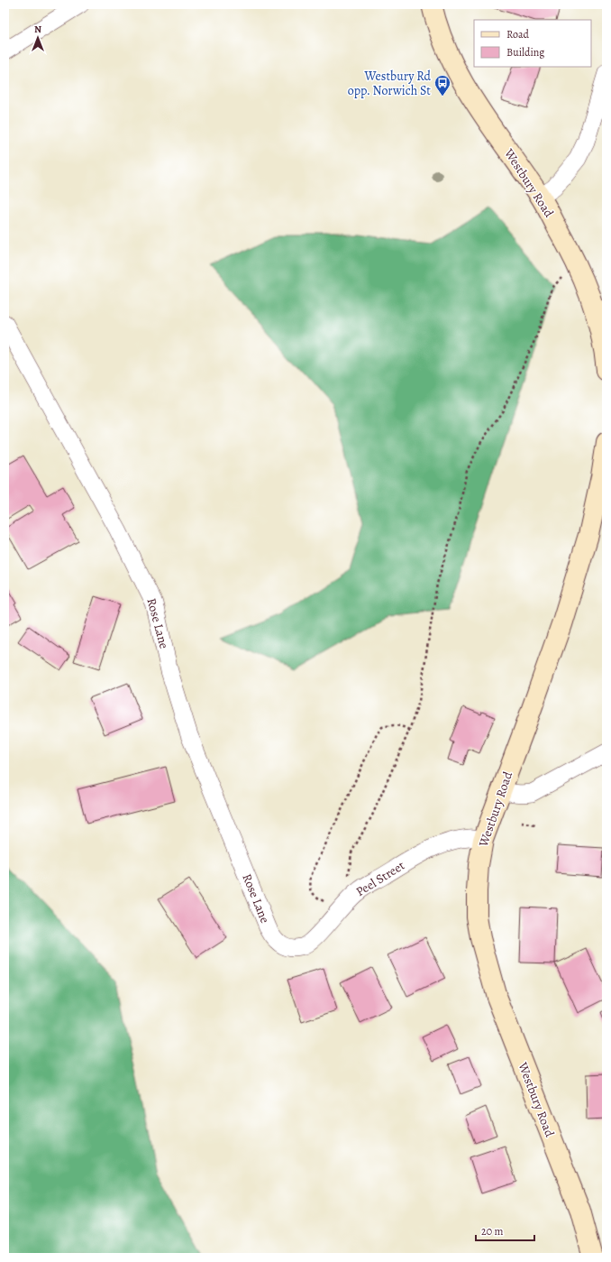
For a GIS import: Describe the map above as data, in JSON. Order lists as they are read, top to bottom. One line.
{"streets":{"main road":["Westbury Road"],"street":["Rose Lane","Peel Street"]},"crossings":[["Westbury Road","Peel Street"],["Rose Lane","Peel Street"]],"places":{"bus stop":["Westbury Rd opp. Norwich St"]},"legend":["Road","Building"],"scale_bar":"20 m","north":"top"}
